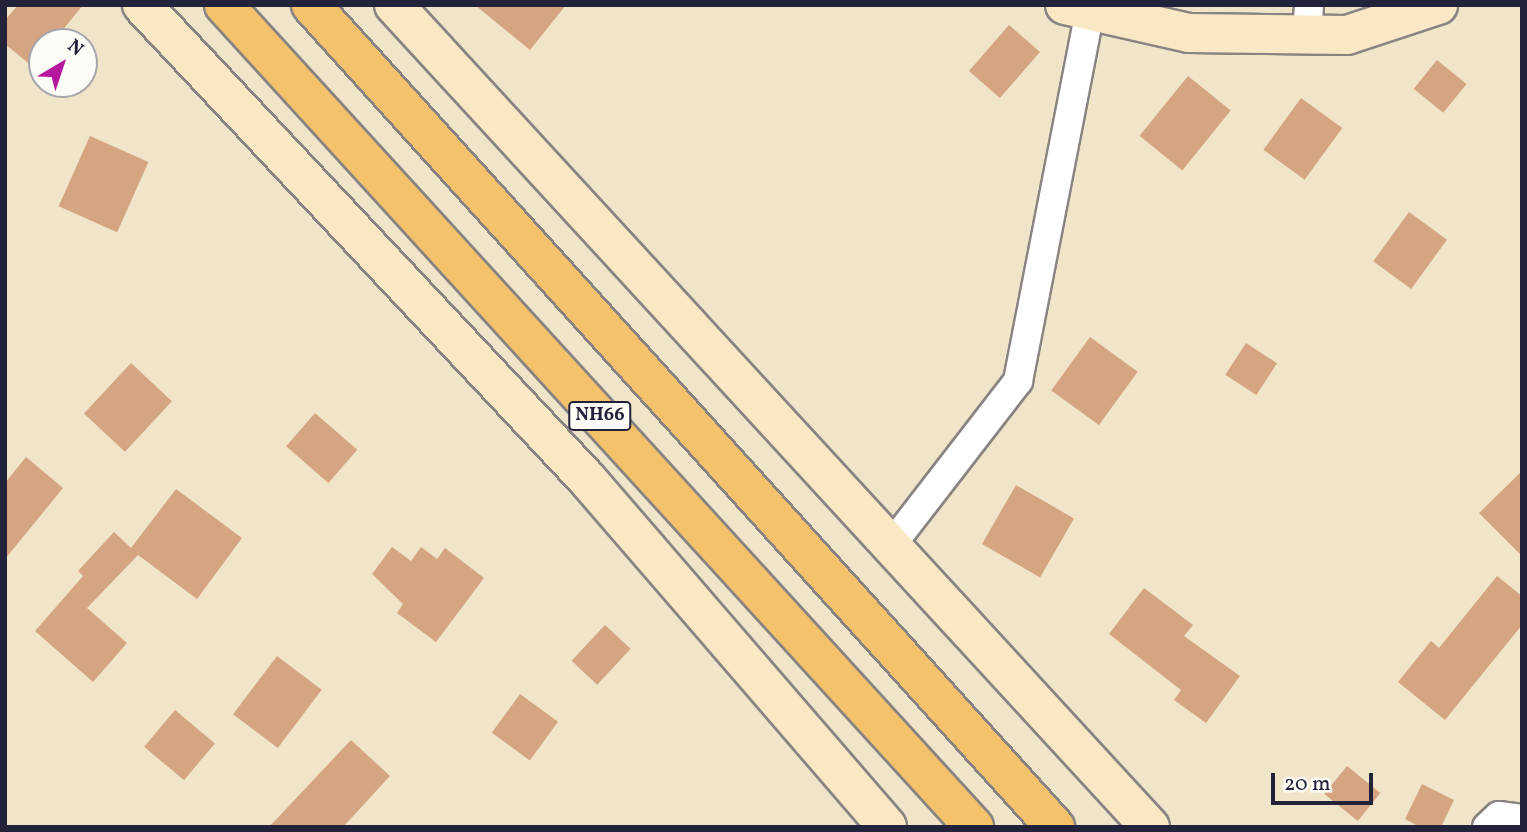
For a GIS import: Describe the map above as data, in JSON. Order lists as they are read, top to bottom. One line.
{"streets":{"highway":["NH66"]},"scale_bar":"20 m","north":"top right"}
